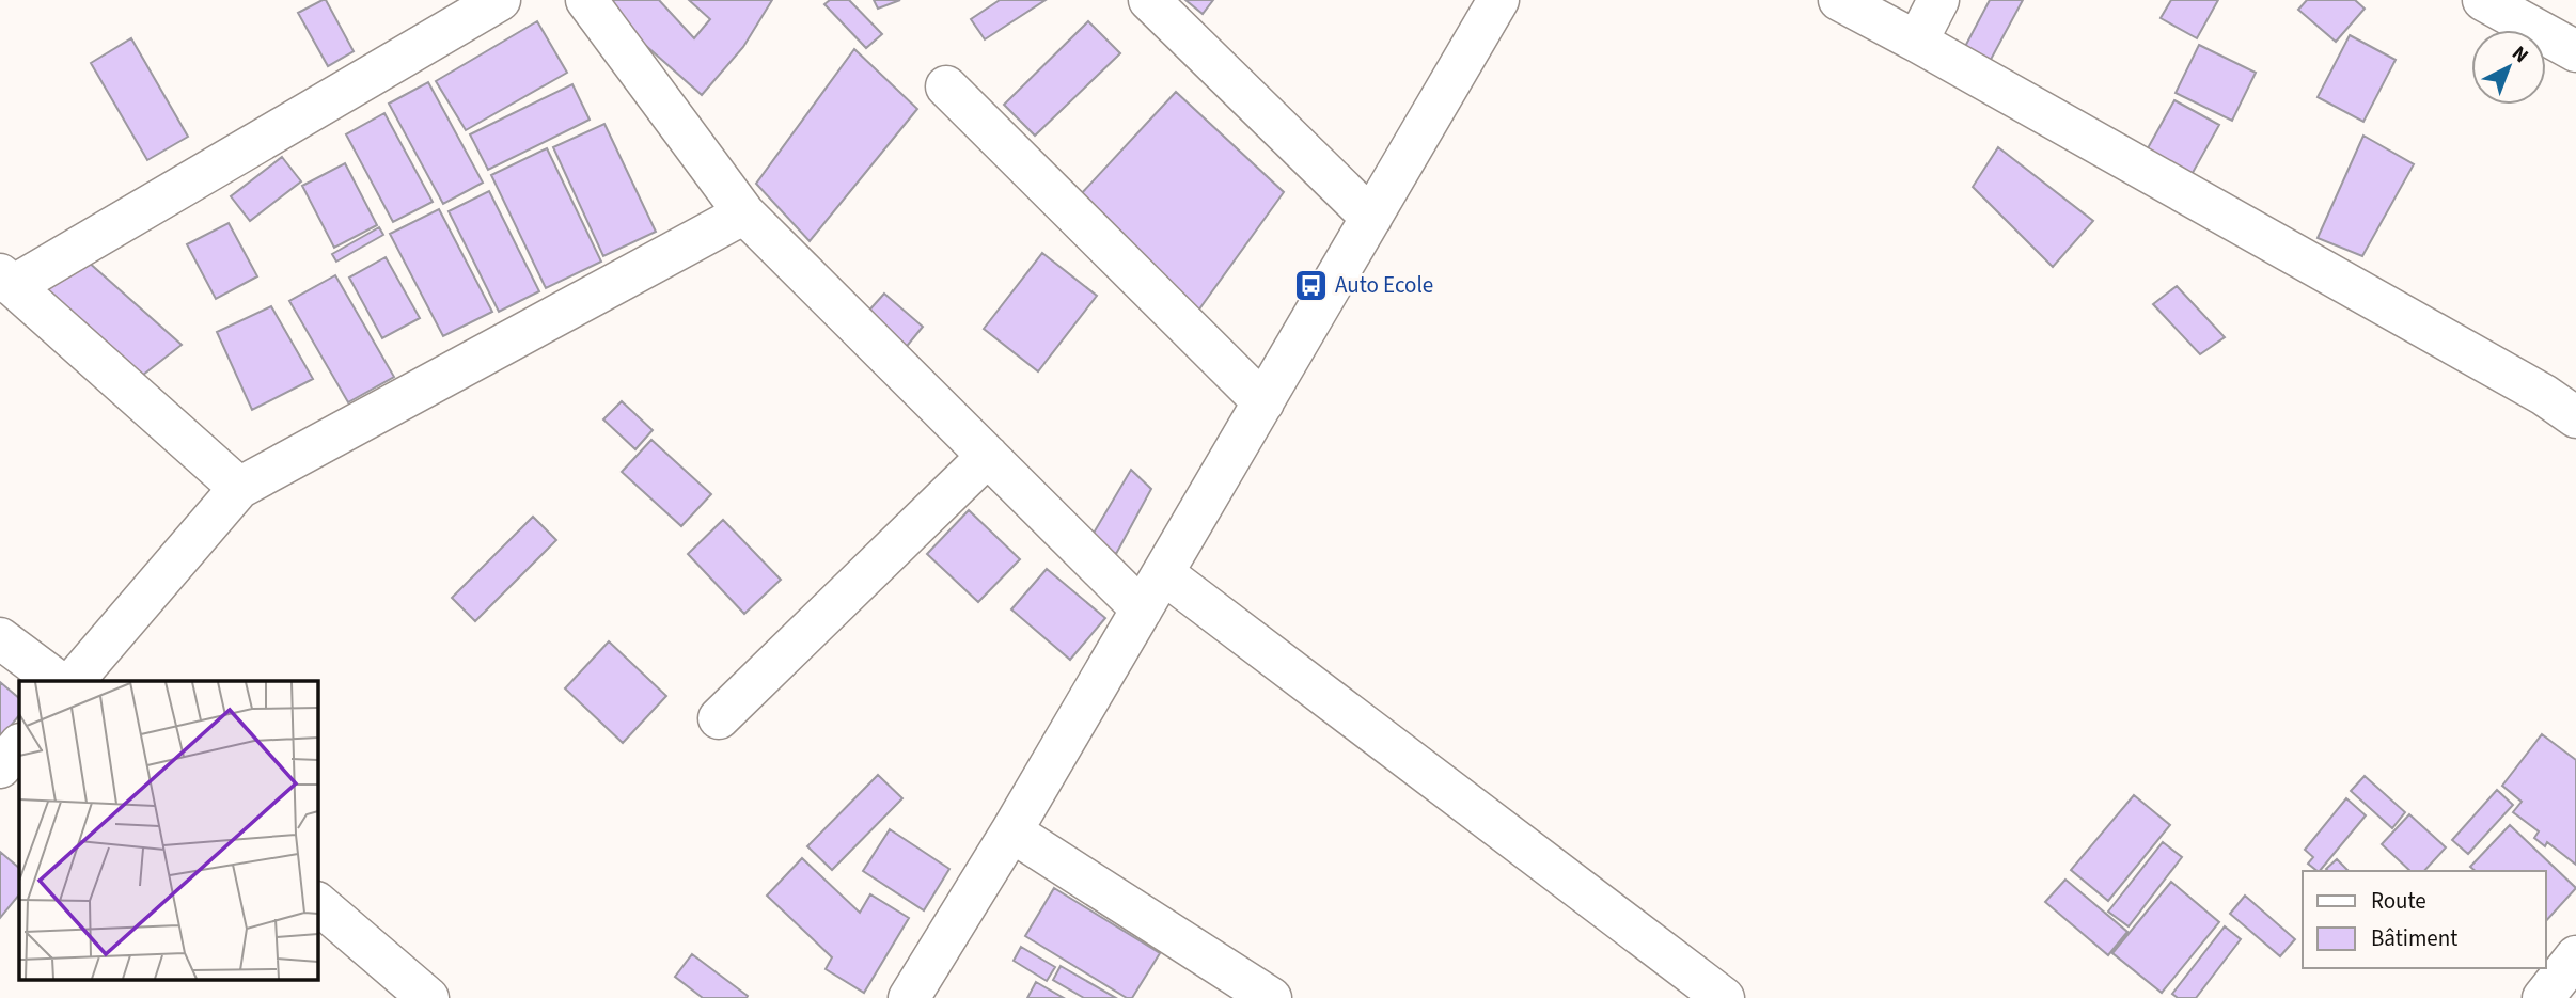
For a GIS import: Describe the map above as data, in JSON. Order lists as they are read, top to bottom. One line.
{"places":{"bus stop":["Auto Ecole"]},"legend":["Route","Bâtiment"],"north":"top right"}
